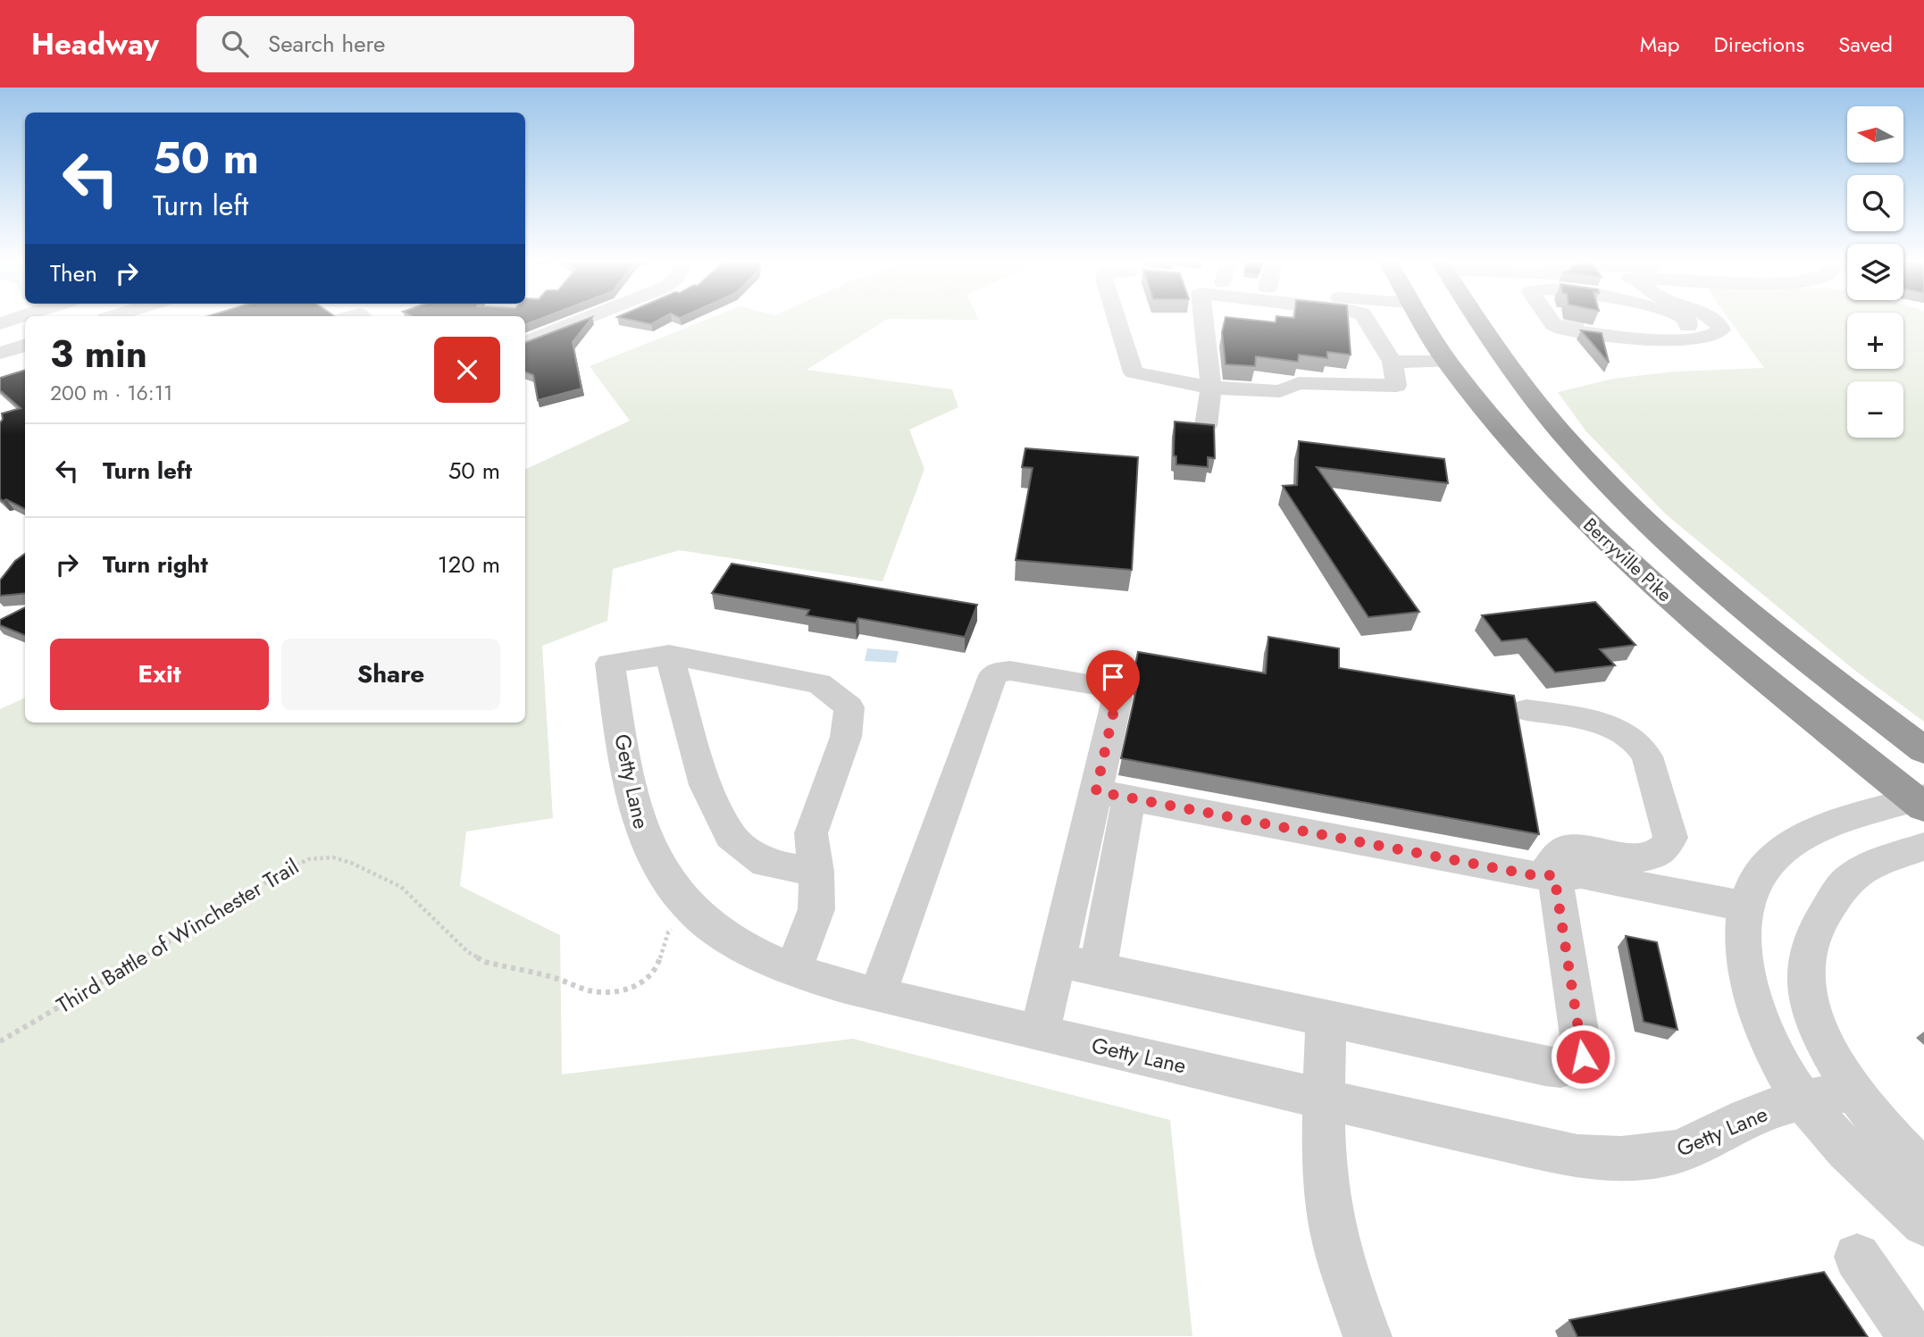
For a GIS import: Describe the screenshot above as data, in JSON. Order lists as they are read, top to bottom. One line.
{"streets":{"highway":["Berryville Pike"],"street":["Getty Lane"],"path":["Third Battle of Winchester Trail"]},"crossings":[["Getty Lane","Third Battle of Winchester Trail"]],"north":"left","page":{"header":"Headway","search":"Search here","nav":["Map","Directions","Saved"],"map_buttons":["+","−"],"turn":["50 m","Turn left"],"then":"Then","heading":["3 min","200 m · 16:11"],"list":[{"name":"Turn left","value":"50 m"},{"name":"Turn right","value":"120 m"}],"buttons":["Exit","Share"]}}
